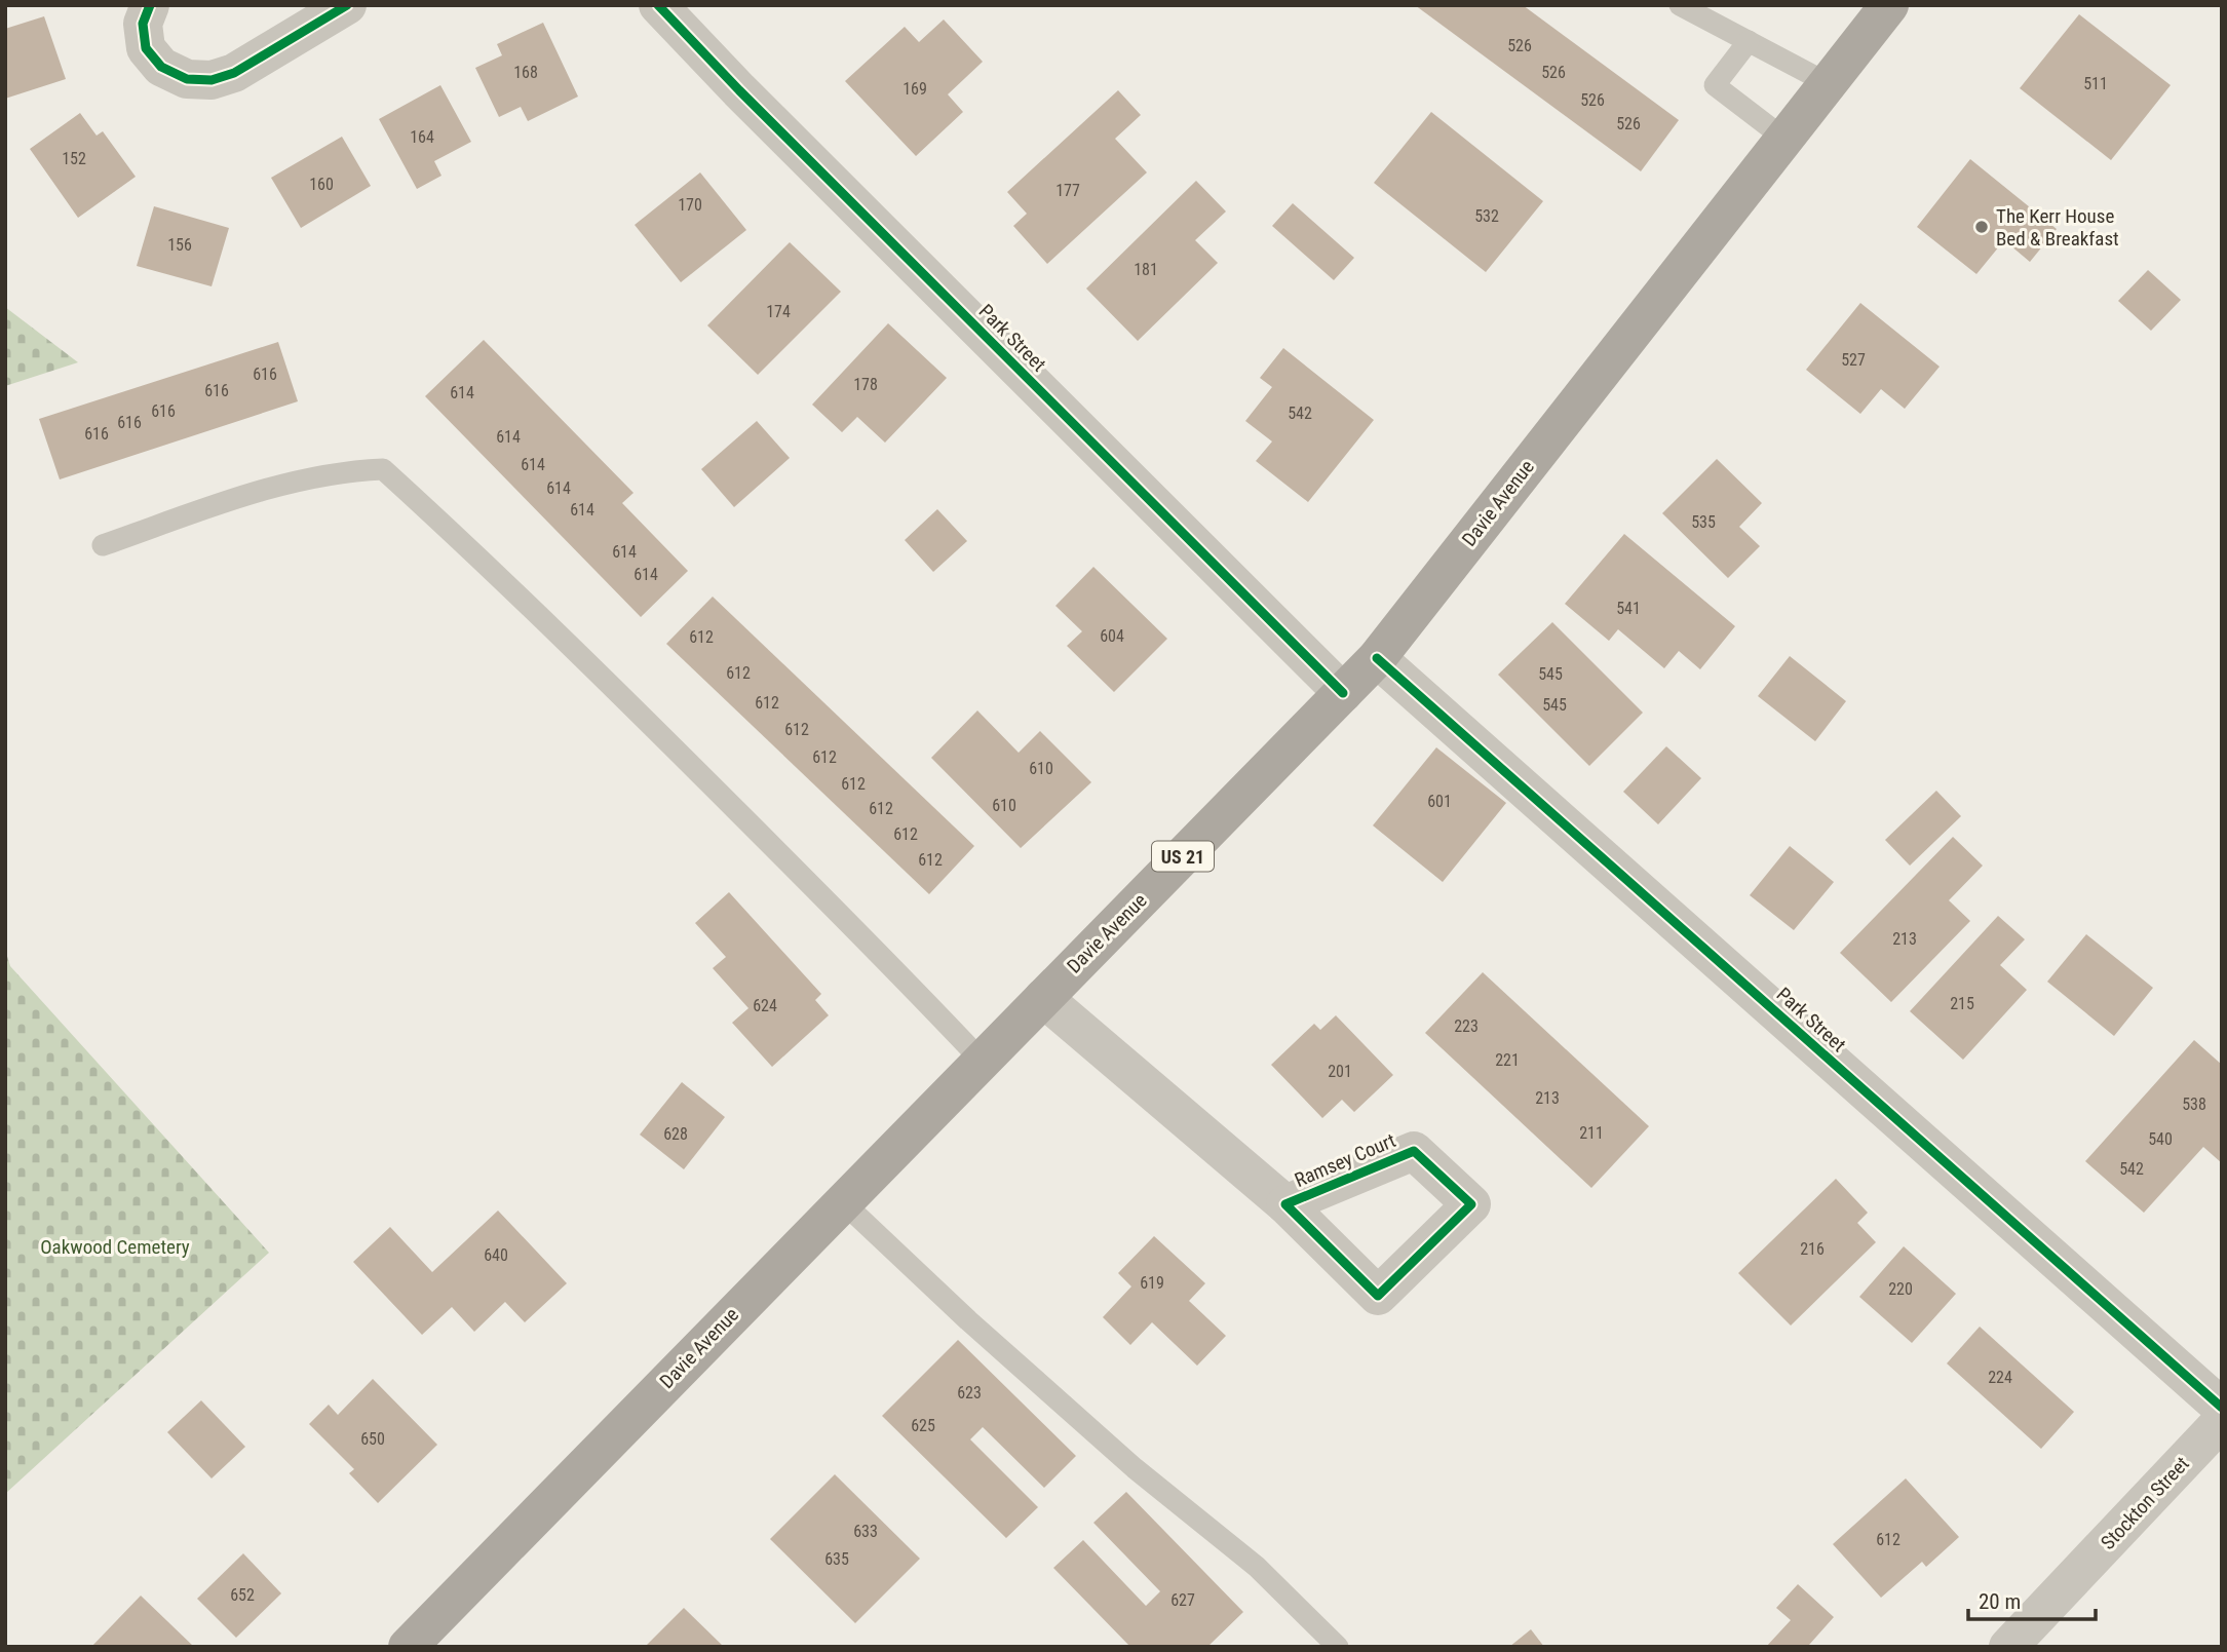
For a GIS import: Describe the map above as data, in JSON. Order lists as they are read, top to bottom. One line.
{"streets":{"main road":["Davie Avenue","US 21"],"street":["Park Street","Ramsey Court","Stockton Street"]},"crossings":[["Park Street","Davie Avenue"],["Davie Avenue","Ramsey Court"]],"parks":["Oakwood Cemetery"],"places":["The Kerr House Bed & Breakfast"],"house_numbers":["526","168","526","511","169","526","526","164","152","160","177","170","532","156","181","174","527","616","178","616","614","616","542","616","616","614","614","614","614","535","614","614","541","604","612","612","545","612","545","612","612","610","612","601","610","612","612","612","213","215","624","223","221","201","213","538","211","628","540","542","216","640","619","220","224","623","625","650","633","612","635","652","627"],"scale_bar":"20 m"}
